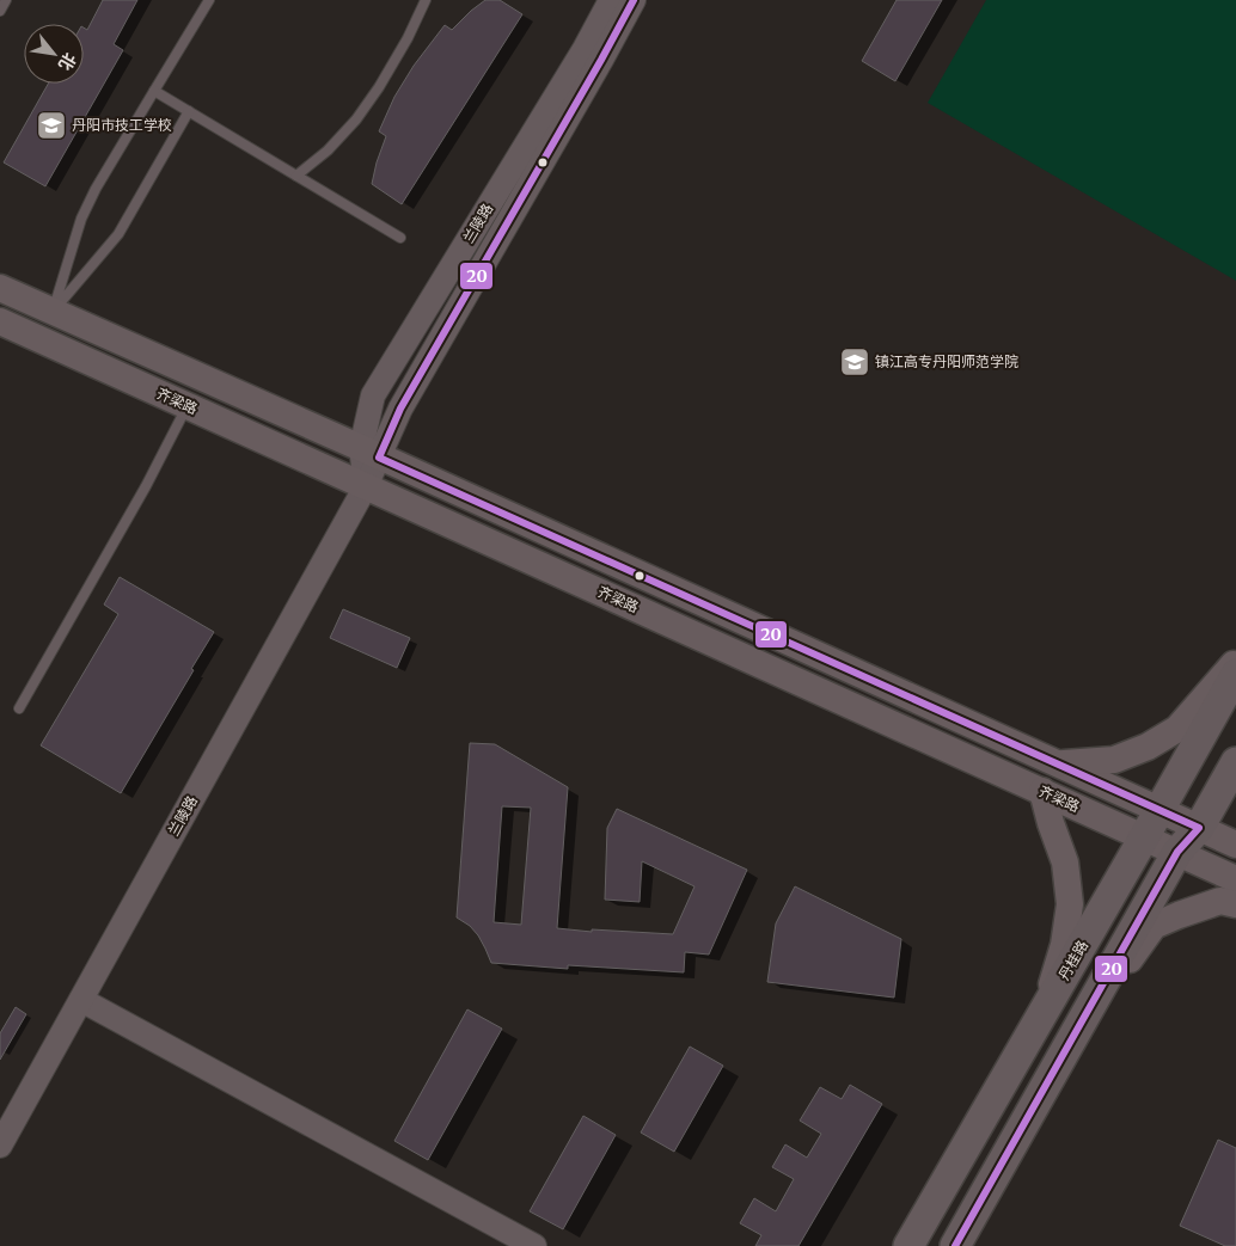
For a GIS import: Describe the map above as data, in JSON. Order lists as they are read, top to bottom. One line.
{"streets":{"main road":["齐梁路","丹桂路"],"street":["兰陵路"]},"crossings":[["兰陵路","齐梁路"],["齐梁路","丹桂路"]],"places":{"school or university":["丹阳市技工学校","镇江高专丹阳师范学院"]},"lines":["transit line 20"],"north":"bottom right"}
